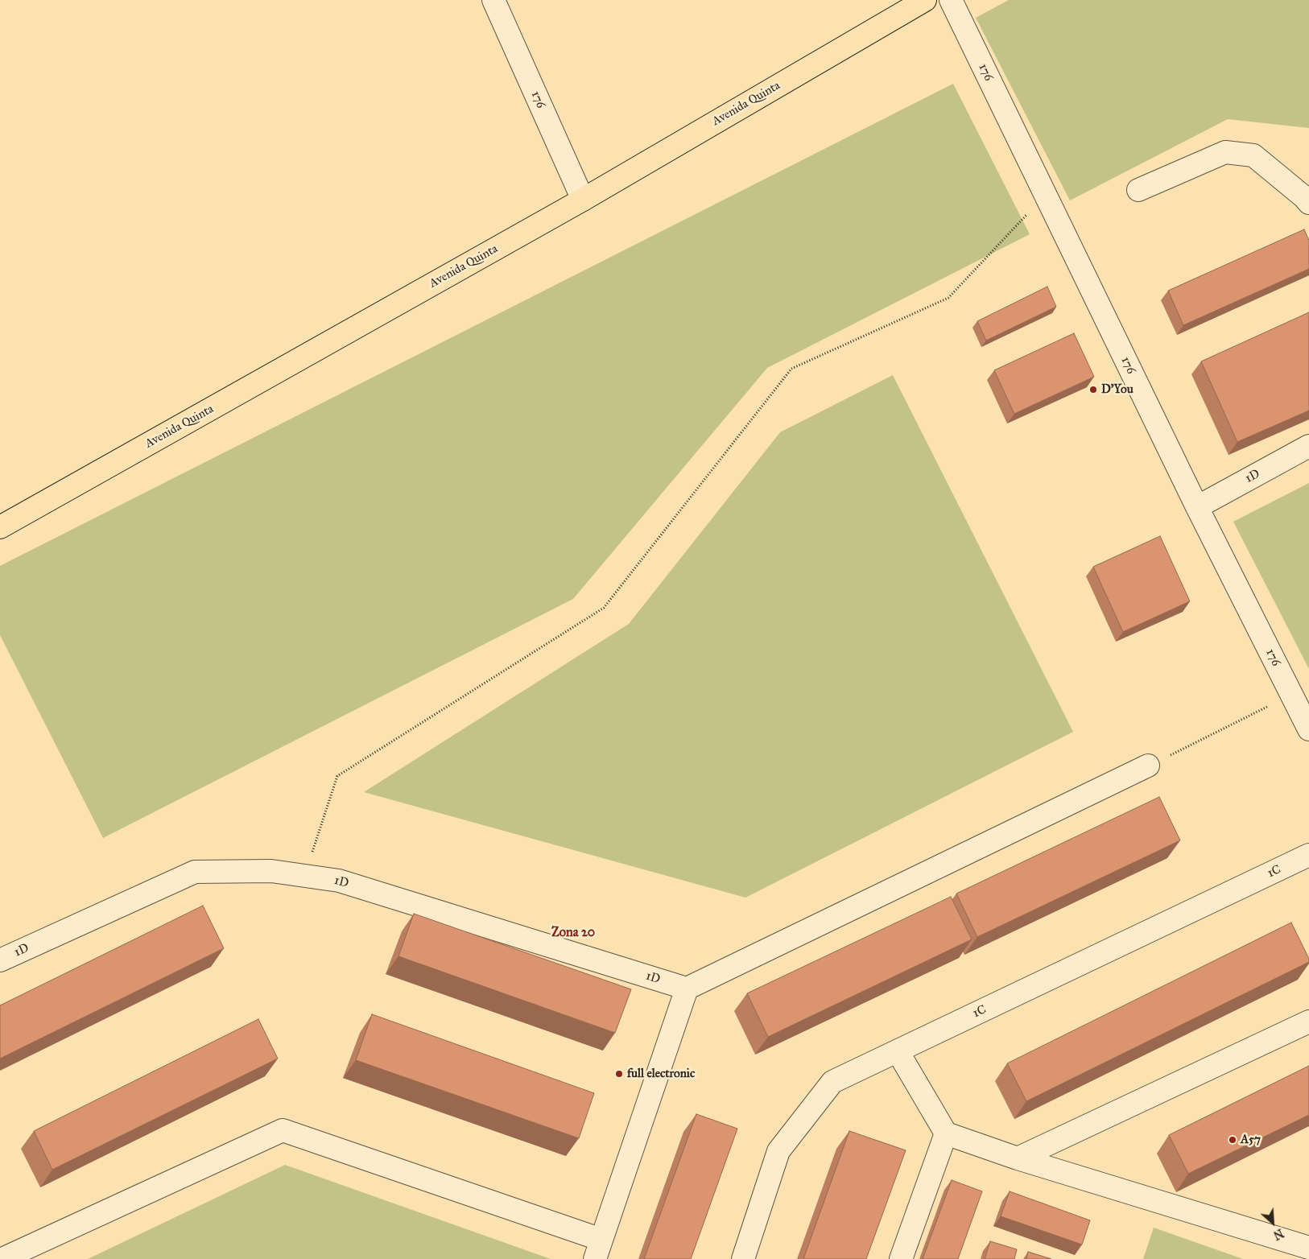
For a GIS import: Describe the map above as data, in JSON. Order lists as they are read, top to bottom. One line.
{"streets":{"main road":["Avenida Quinta"],"street":["176","1D","1C"]},"crossings":[["176","Avenida Quinta"],["176","1D"]],"districts":["Zona 20"],"places":["D'You","full electronic","A57"],"north":"bottom right"}
